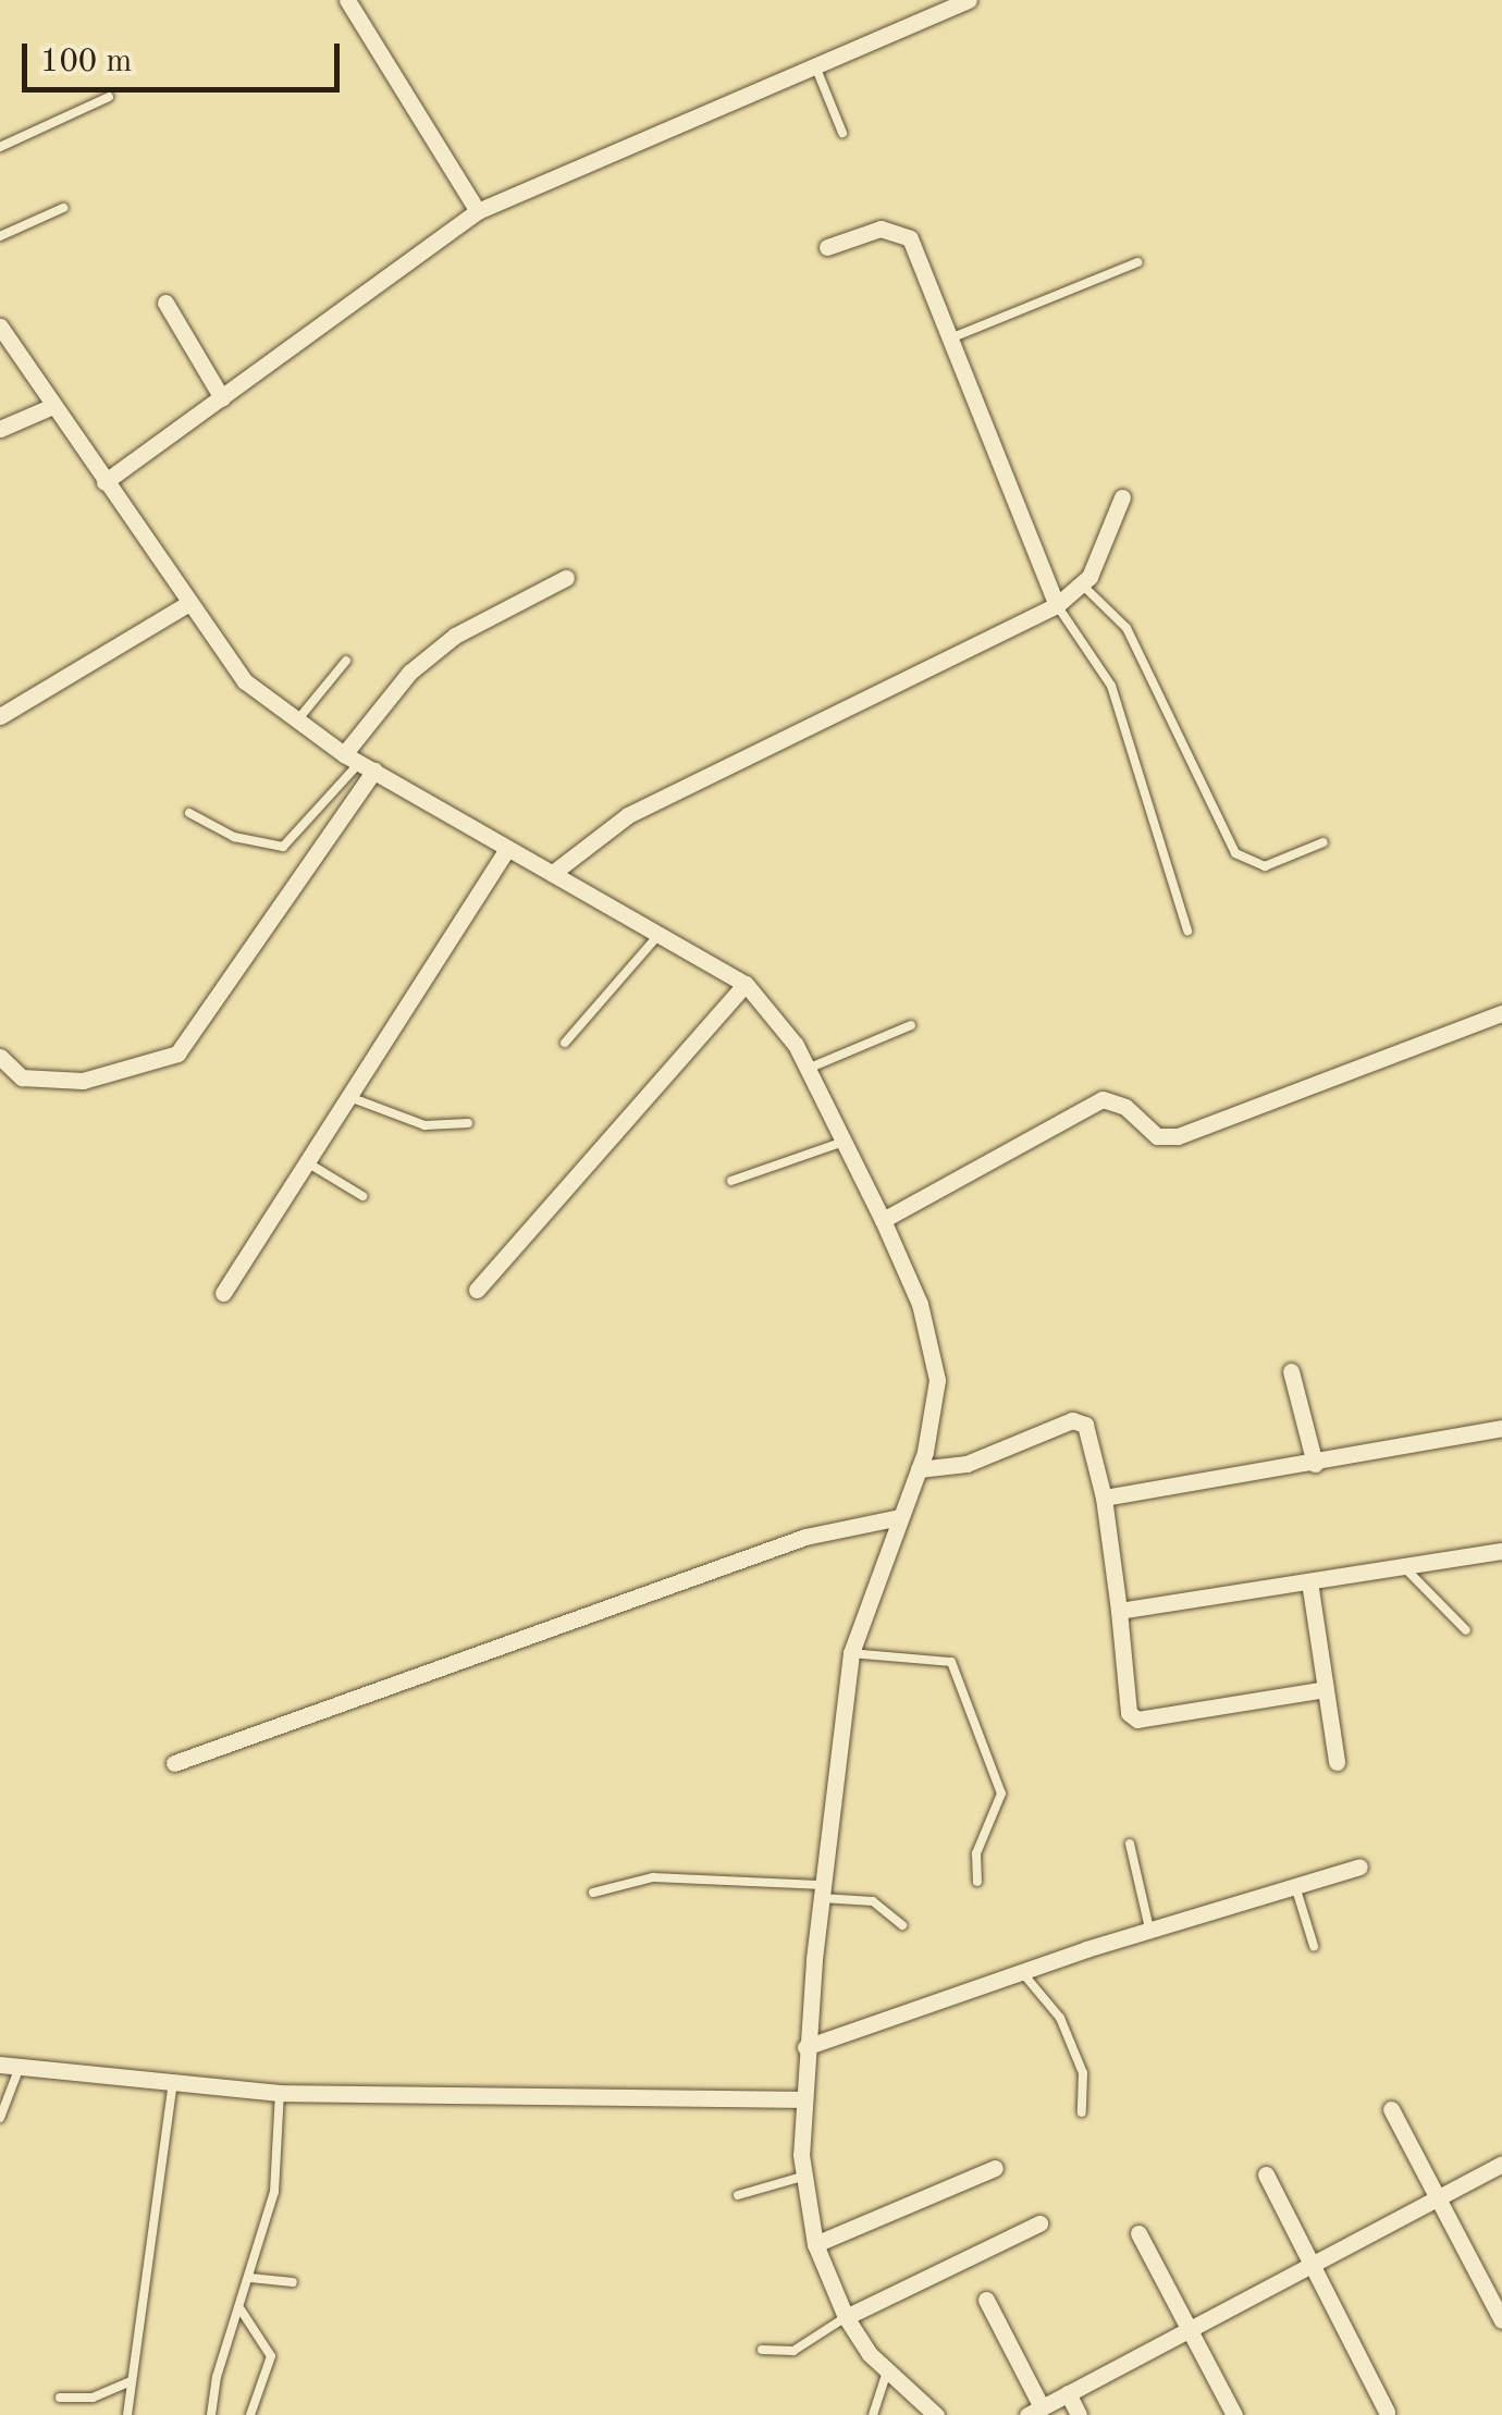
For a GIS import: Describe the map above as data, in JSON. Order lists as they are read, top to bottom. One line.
{"scale_bar":"100 m"}
